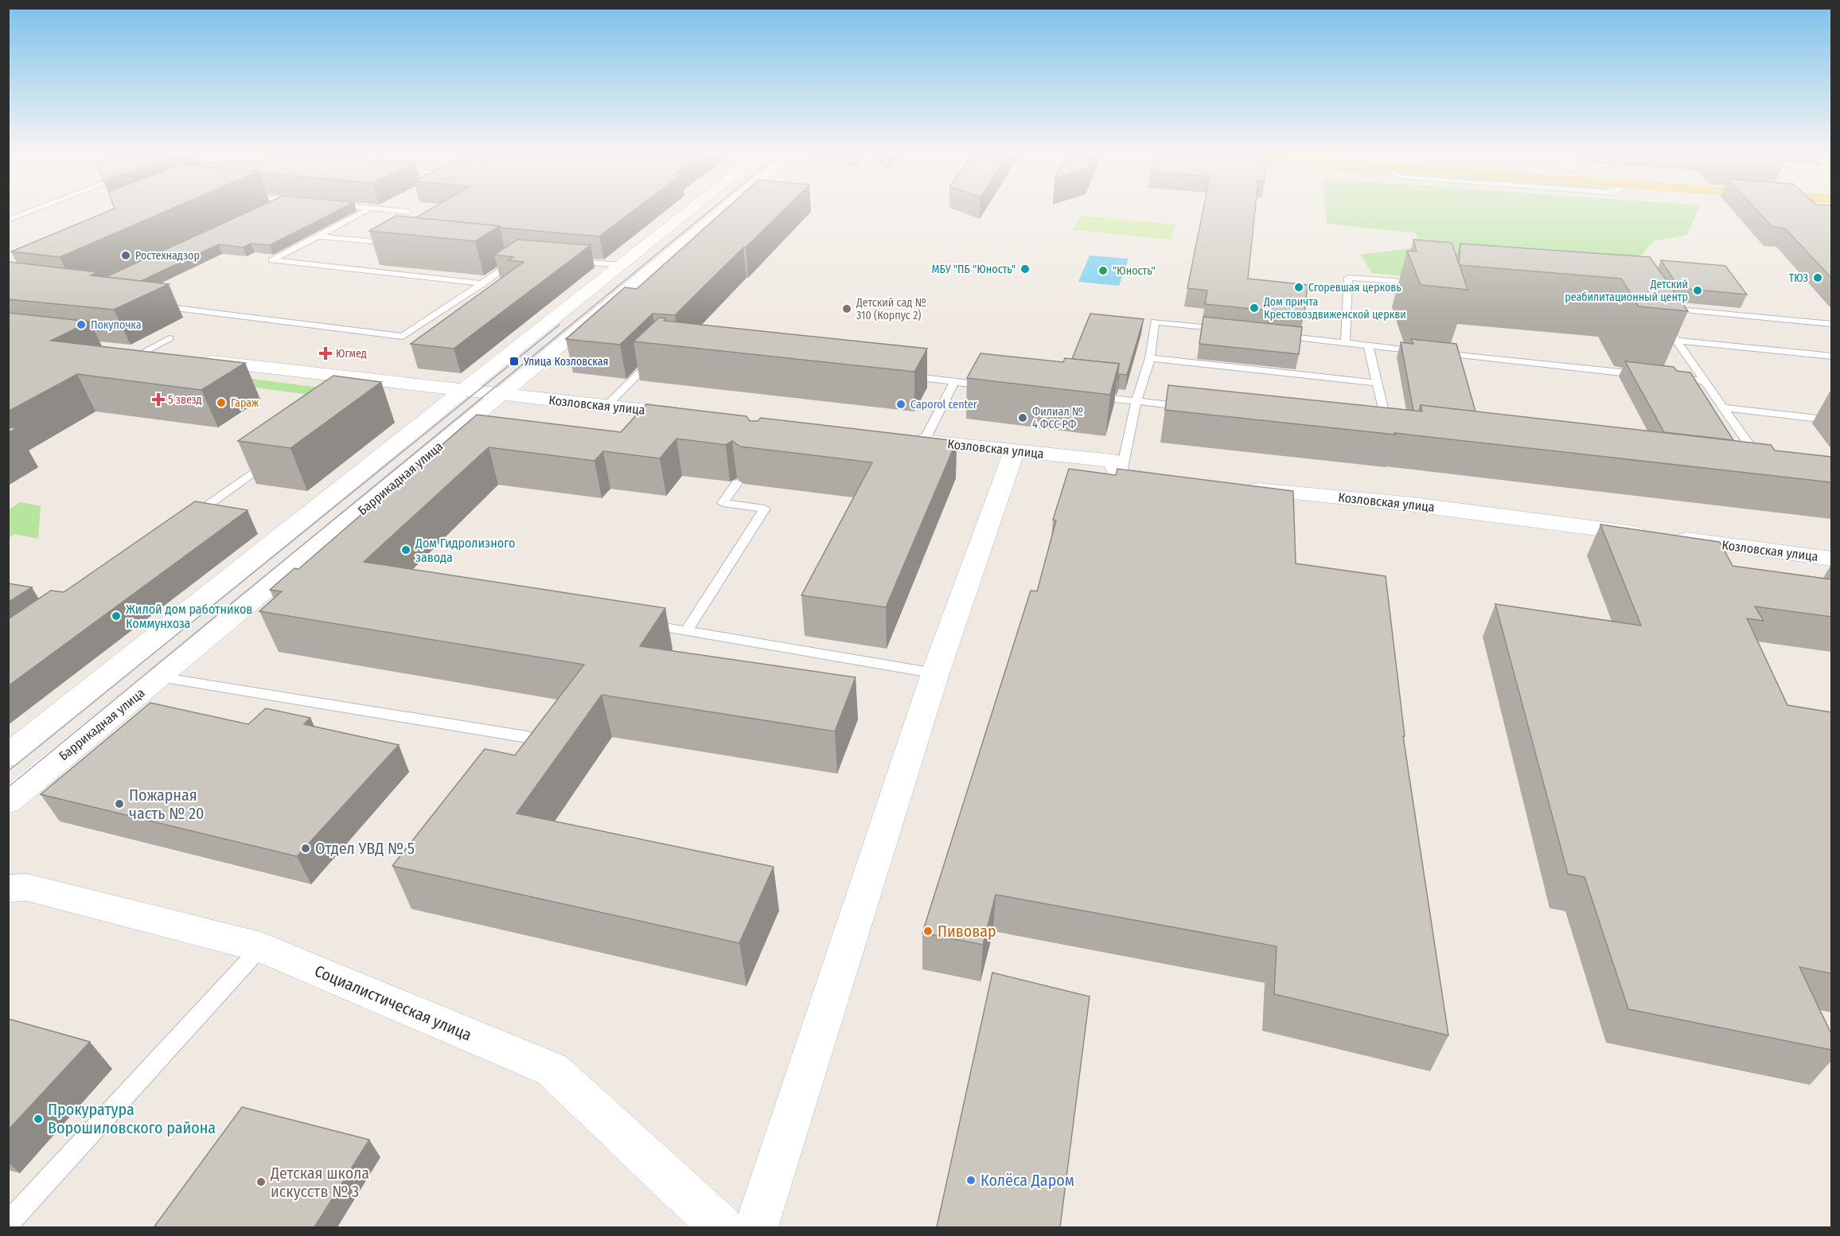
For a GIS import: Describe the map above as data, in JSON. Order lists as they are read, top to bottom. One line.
{"streets":{"street":["Козловская улица","Баррикадная улица","Социалистическая улица"]},"crossings":[["Козловская улица","Баррикадная улица"]],"places":{"other":["Ростехнадзор","МБУ \"ПБ \"Юность\"","\"Юность\"","ТЮЗ","Сгоревшая церковь","Детский реабилитационный центр","Дом причта Крестовоздвиженской церкви","Детский сад № 310 (Корпус 2)","Покупочка","Гараж","Caporol center","Филиал № 4 ФСС РФ","Дом Гидролизного завода","Жилой дом работников Коммунхоза","Пожарная часть № 20","Отдел УВД № 5","Пивовар","Прокуратура Ворошиловского района","Колёса Даром","Детская школа искусств № 3"],"health":["Югмед","5 звезд"],"transit":["Улица Козловская"]}}
